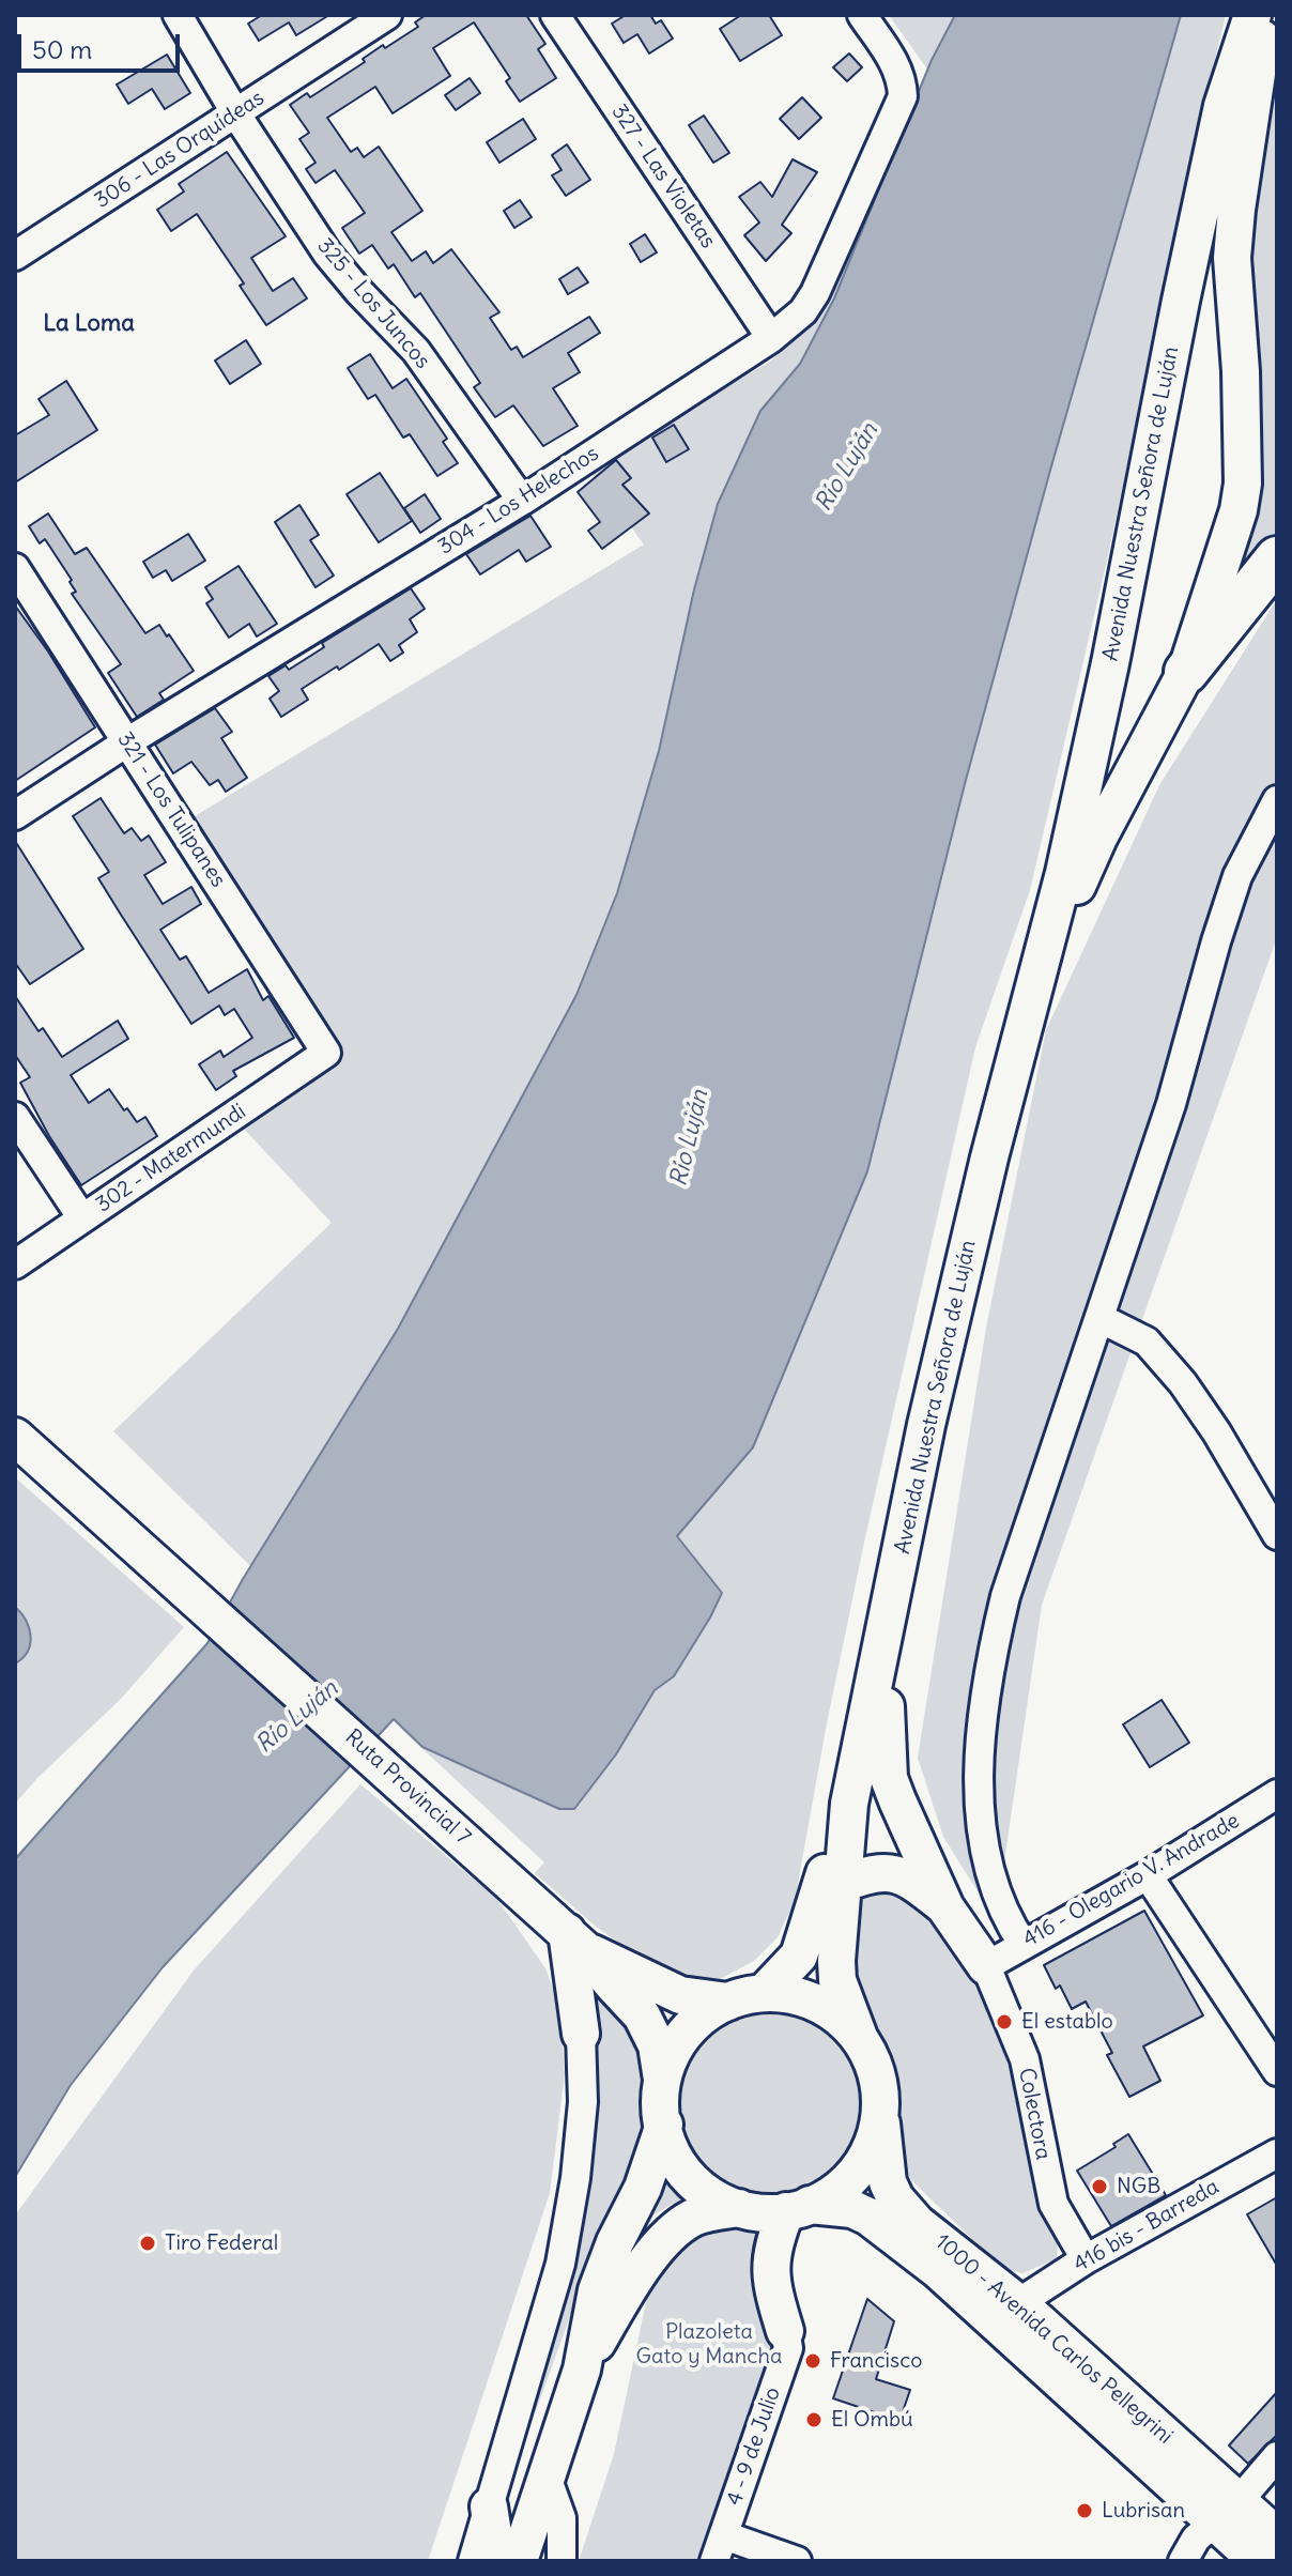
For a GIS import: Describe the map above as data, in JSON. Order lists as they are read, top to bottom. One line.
{"streets":{"main road":["Avenida Nuestra Señora de Luján","Ruta Provincial 7","1000 - Avenida Carlos Pellegrini"],"street":["306 - Las Orquídeas","327 - Las Violetas","325 - Los Juncos","304 - Los Helechos","321 - Los Tulipanes","302 - Matermundi","416 - Olegario V. Andrade","Colectora","416 bis - Barreda","4 - 9 de Julio"]},"crossings":[["306 - Las Orquídeas","325 - Los Juncos"],["327 - Las Violetas","304 - Los Helechos"],["325 - Los Juncos","304 - Los Helechos"],["304 - Los Helechos","321 - Los Tulipanes"],["Avenida Nuestra Señora de Luján","Ruta Provincial 7"],["Avenida Nuestra Señora de Luján","1000 - Avenida Carlos Pellegrini"],["321 - Los Tulipanes","302 - Matermundi"],["Ruta Provincial 7","1000 - Avenida Carlos Pellegrini"],["416 - Olegario V. Andrade","Colectora"],["Colectora","416 bis - Barreda"],["416 bis - Barreda","1000 - Avenida Carlos Pellegrini"]],"districts":["La Loma"],"water":["Río Luján"],"parks":["Plazoleta Gato y Mancha"],"places":["El establo","NGB","Tiro Federal","Francisco","El Ombú","Lubrisan"],"scale_bar":"50 m"}
